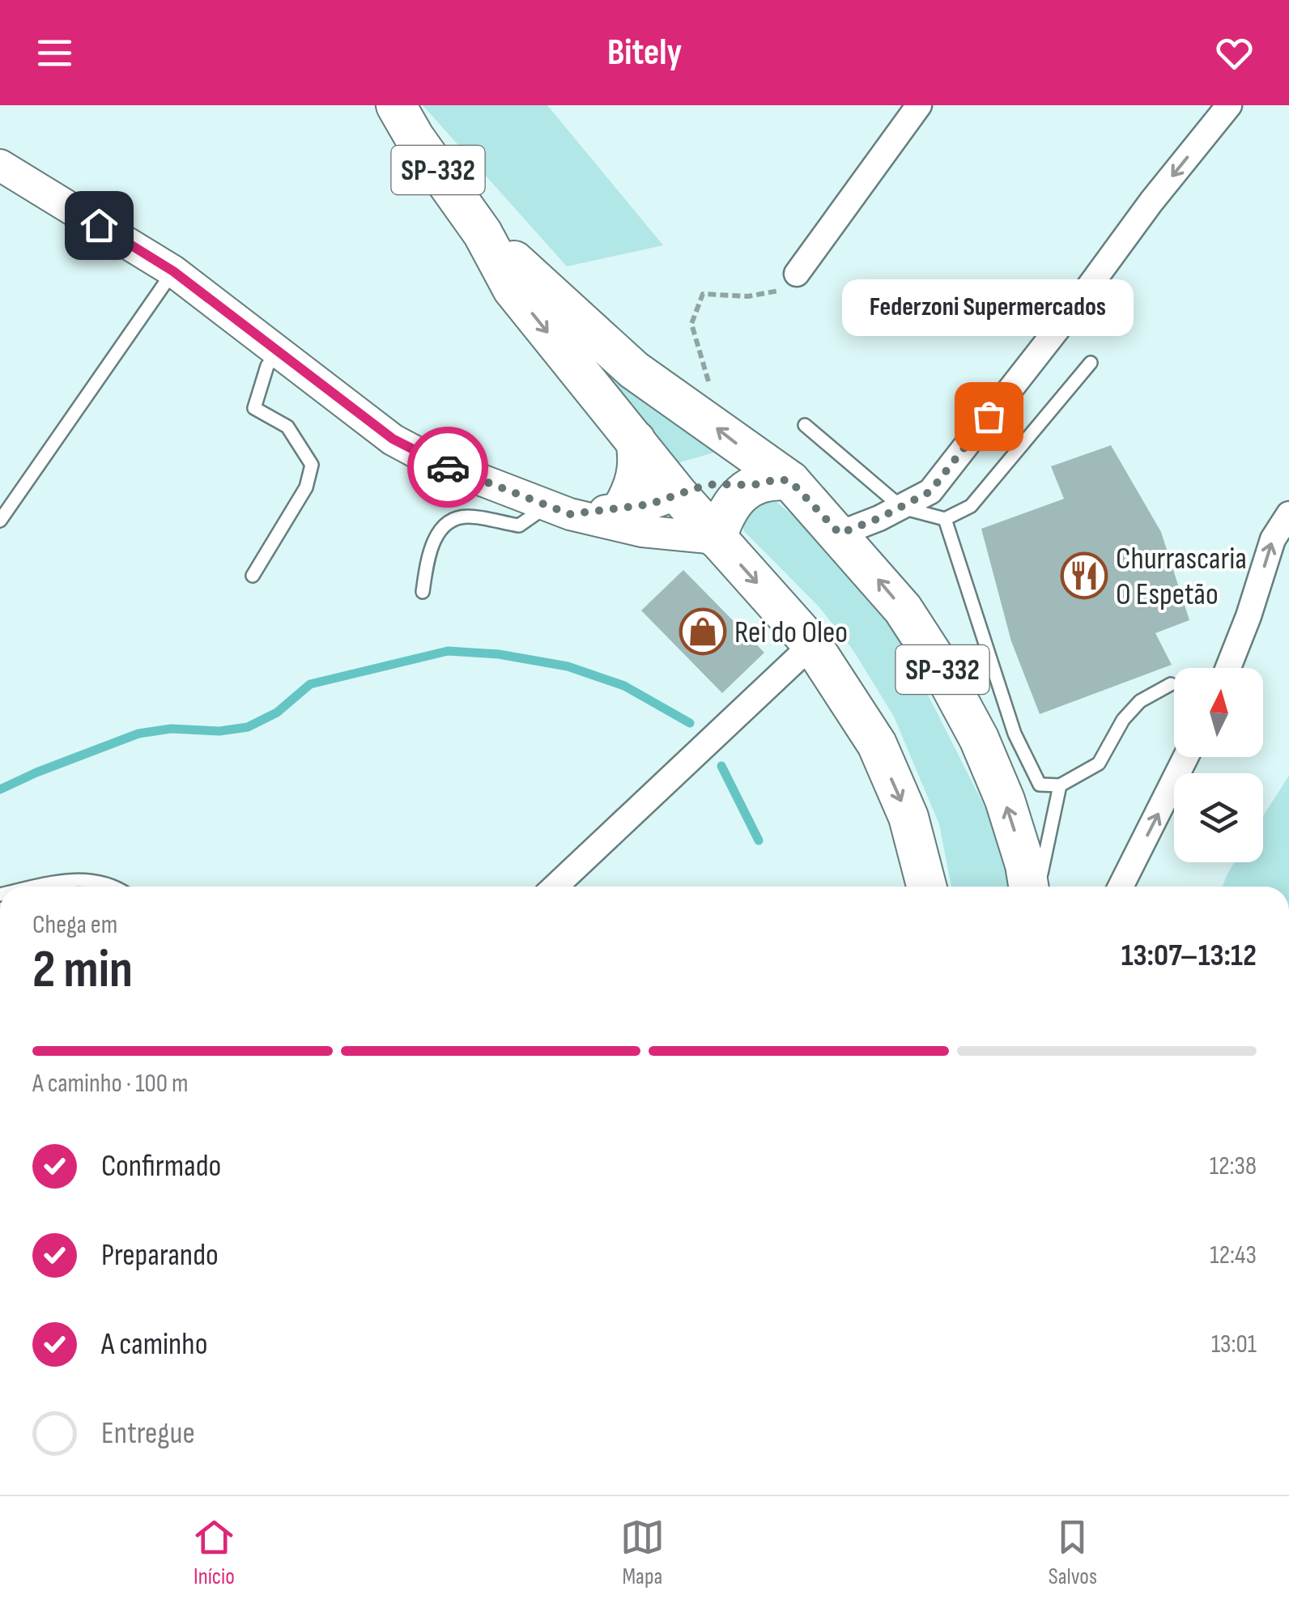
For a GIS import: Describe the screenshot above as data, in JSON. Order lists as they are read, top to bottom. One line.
{"streets":{"main road":["SP-332"]},"places":{"other":["Federzoni Supermercados"],"restaurant":["Churrascaria O Espetão"],"shop":["Rei do Oleo"]},"north":"top","page":{"header":"Bitely","bubble":"Federzoni Supermercados","heading":["2 min","Chega em","13:07–13:12"],"bar":"A caminho · 100 m","list":[["Confirmado","12:38"],["Preparando","12:43"],["A caminho","13:01"],"Entregue"],"tabs":["Início","Mapa","Salvos"]}}
